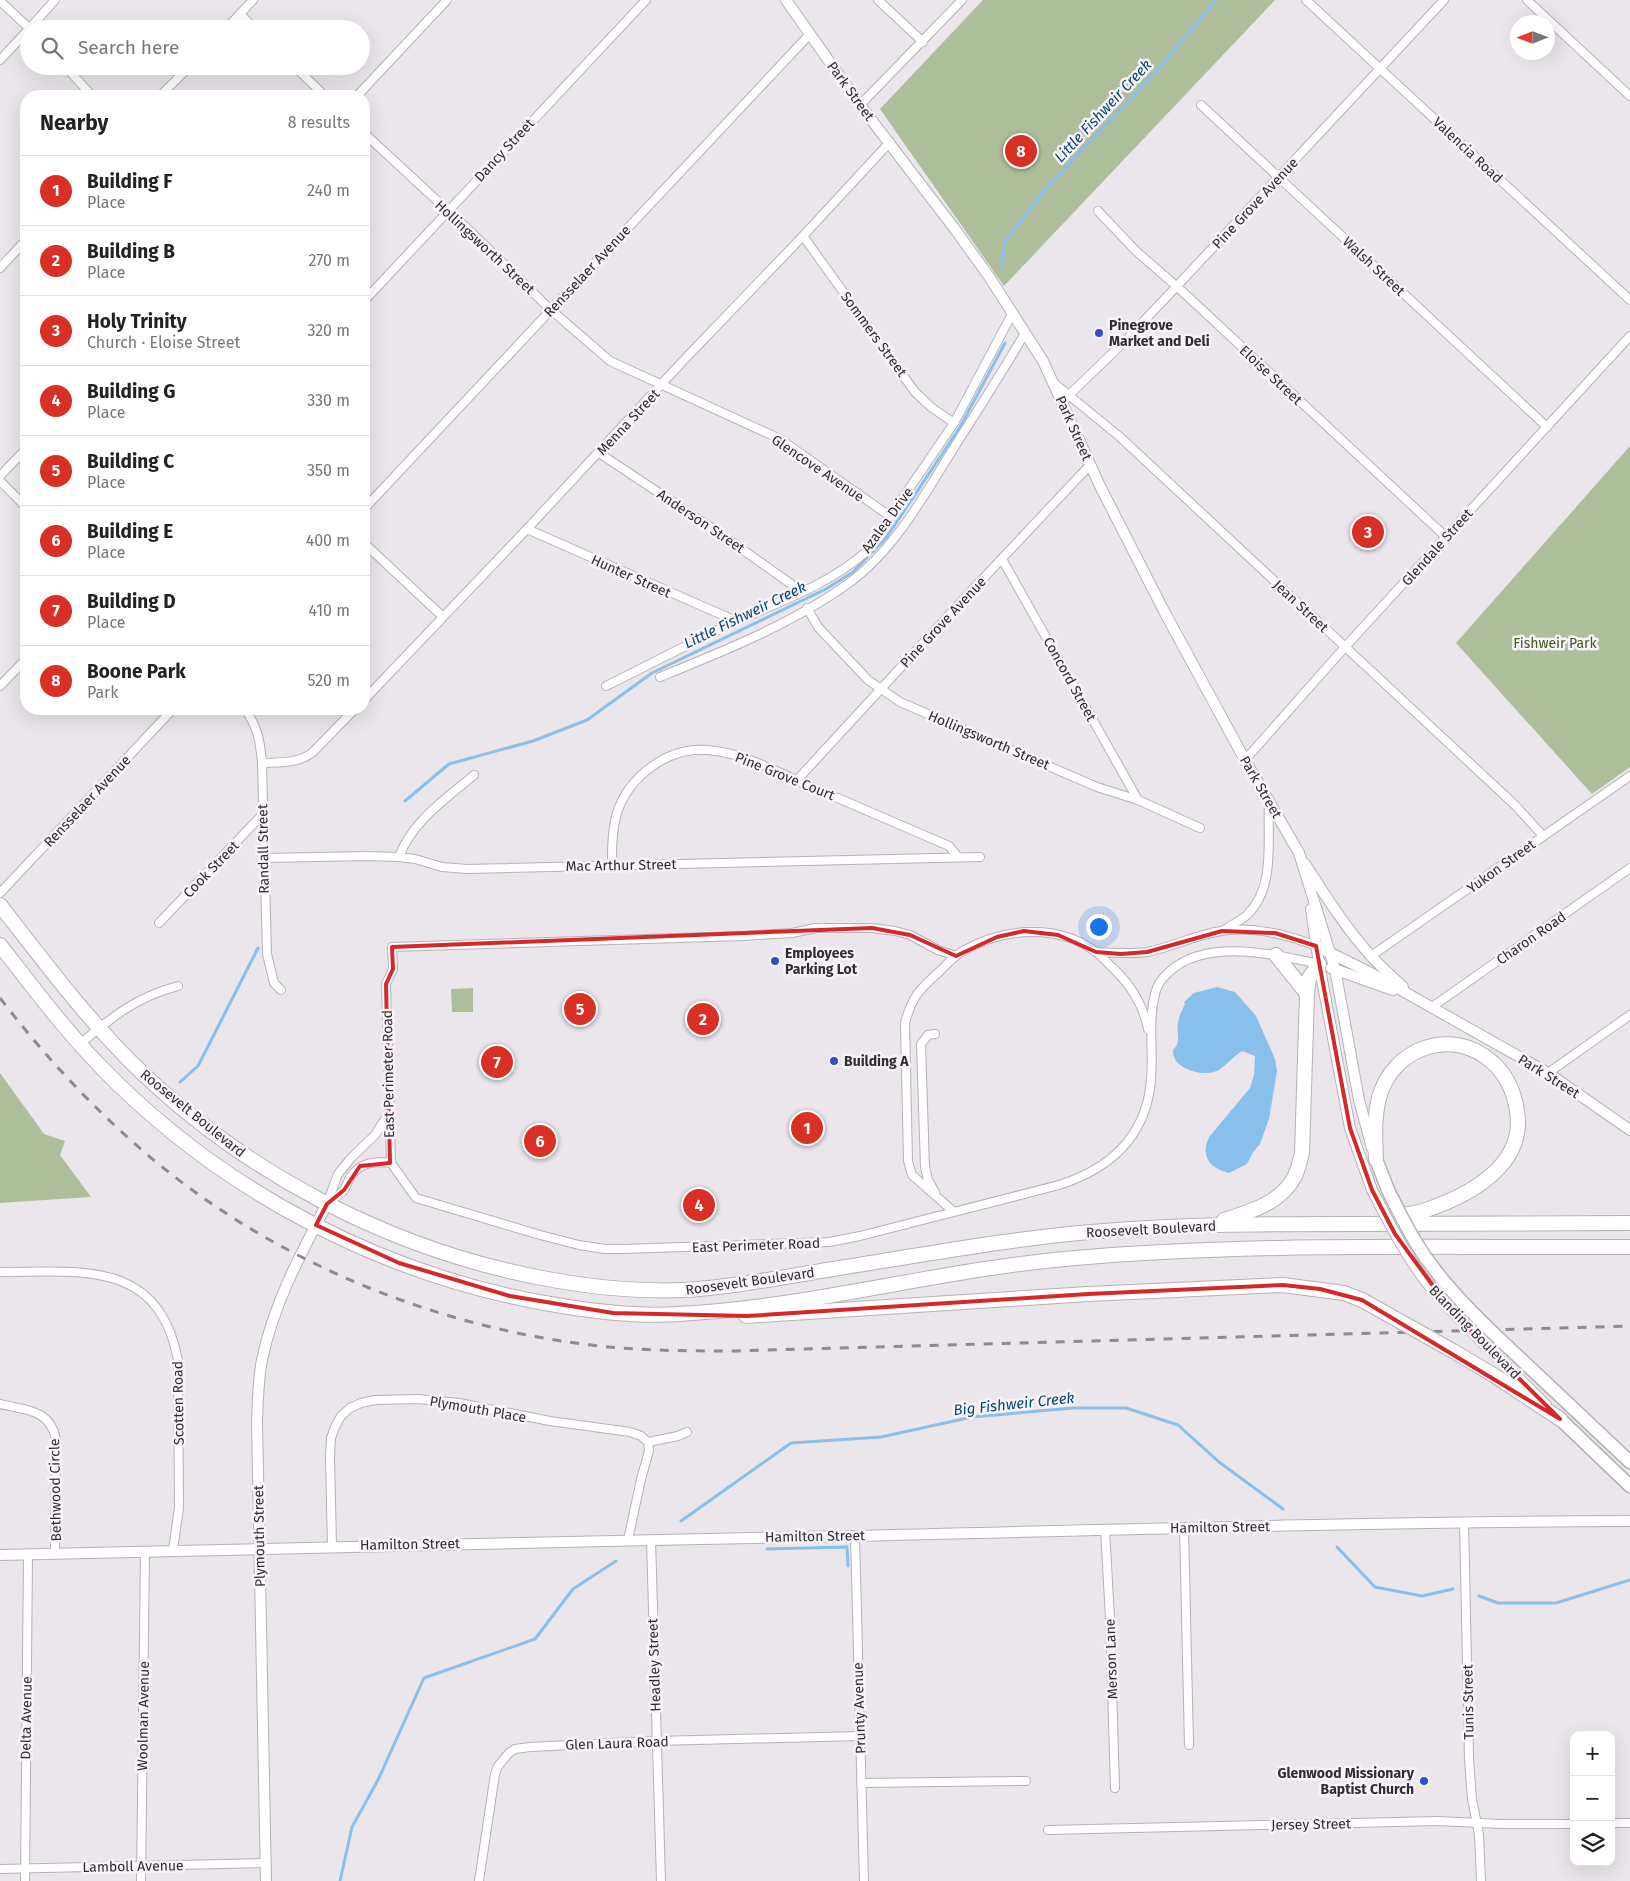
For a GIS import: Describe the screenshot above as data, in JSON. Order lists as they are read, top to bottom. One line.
{"streets":{"highway":["Roosevelt Boulevard"],"main road":["Blanding Boulevard"],"street":["Park Street","Dancy Street","Valencia Road","Pine Grove Avenue","Hollingsworth Street","Walsh Street","Rensselaer Avenue","Sommers Street","Eloise Street","Menna Street","Glencove Avenue","Azalea Drive","Anderson Street","Glendale Street","Hunter Street","Jean Street","Concord Street","Pine Grove Court","Randall Street","Mac Arthur Street","Yukon Street","Cook Street","Charon Road","East Perimeter Road","Scotten Road","Plymouth Place","Bethwood Circle","Hamilton Street","Plymouth Street","Merson Lane","Headley Street","Tunis Street","Prunty Avenue","Woolman Avenue","Delta Avenue","Glen Laura Road","Jersey Street","Lamboll Avenue"]},"crossings":[["Park Street","Pine Grove Avenue"],["Park Street","Rensselaer Avenue"],["Park Street","Menna Street"],["Park Street","Azalea Drive"],["Park Street","Glendale Street"],["Park Street","Jean Street"],["Park Street","Charon Road"],["Park Street","Blanding Boulevard"],["Dancy Street","Hollingsworth Street"],["Valencia Road","Pine Grove Avenue"],["Pine Grove Avenue","Hollingsworth Street"],["Pine Grove Avenue","Walsh Street"],["Pine Grove Avenue","Eloise Street"],["Pine Grove Avenue","Jean Street"],["Pine Grove Avenue","Concord Street"],["Pine Grove Avenue","Pine Grove Court"],["Hollingsworth Street","Rensselaer Avenue"],["Hollingsworth Street","Menna Street"],["Hollingsworth Street","Glencove Avenue"],["Hollingsworth Street","Azalea Drive"],["Hollingsworth Street","Concord Street"],["Walsh Street","Glendale Street"],["Sommers Street","Menna Street"],["Sommers Street","Azalea Drive"],["Eloise Street","Glendale Street"],["Menna Street","Glencove Avenue"],["Menna Street","Anderson Street"],["Menna Street","Hunter Street"],["Glencove Avenue","Azalea Drive"],["Azalea Drive","Anderson Street"],["Azalea Drive","Hunter Street"],["Glendale Street","Jean Street"],["Jean Street","Yukon Street"],["Pine Grove Court","Mac Arthur Street"],["Randall Street","Mac Arthur Street"],["Randall Street","Cook Street"],["Roosevelt Boulevard","Plymouth Street"],["Scotten Road","Hamilton Street"],["Plymouth Place","Hamilton Street"],["Bethwood Circle","Hamilton Street"],["Hamilton Street","Plymouth Street"],["Hamilton Street","Merson Lane"],["Hamilton Street","Headley Street"],["Hamilton Street","Tunis Street"],["Hamilton Street","Prunty Avenue"],["Hamilton Street","Woolman Avenue"],["Hamilton Street","Delta Avenue"],["Plymouth Street","Lamboll Avenue"],["Headley Street","Glen Laura Road"],["Tunis Street","Jersey Street"],["Prunty Avenue","Glen Laura Road"],["Woolman Avenue","Lamboll Avenue"],["Delta Avenue","Lamboll Avenue"]],"water":["Little Fishweir Creek","Big Fishweir Creek"],"parks":["Fishweir Park"],"places":["Pinegrove Market and Deli","Employees Parking Lot","Building A","Glenwood Missionary Baptist Church"],"north":"left","page":{"search":"Search here","heading":["Nearby","8 results"],"pins":["8","3","5","2","7","1","6","4"],"list":[{"mark":"1","name":"Building F","note":"Place","value":"240 m"},{"mark":"2","name":"Building B","note":"Place","value":"270 m"},{"mark":"3","name":"Holy Trinity","note":"Church · Eloise Street","value":"320 m"},{"mark":"4","name":"Building G","note":"Place","value":"330 m"},{"mark":"5","name":"Building C","note":"Place","value":"350 m"},{"mark":"6","name":"Building E","note":"Place","value":"400 m"},{"mark":"7","name":"Building D","note":"Place","value":"410 m"},{"mark":"8","name":"Boone Park","note":"Park","value":"520 m"}],"map_buttons":["+","−"]}}
